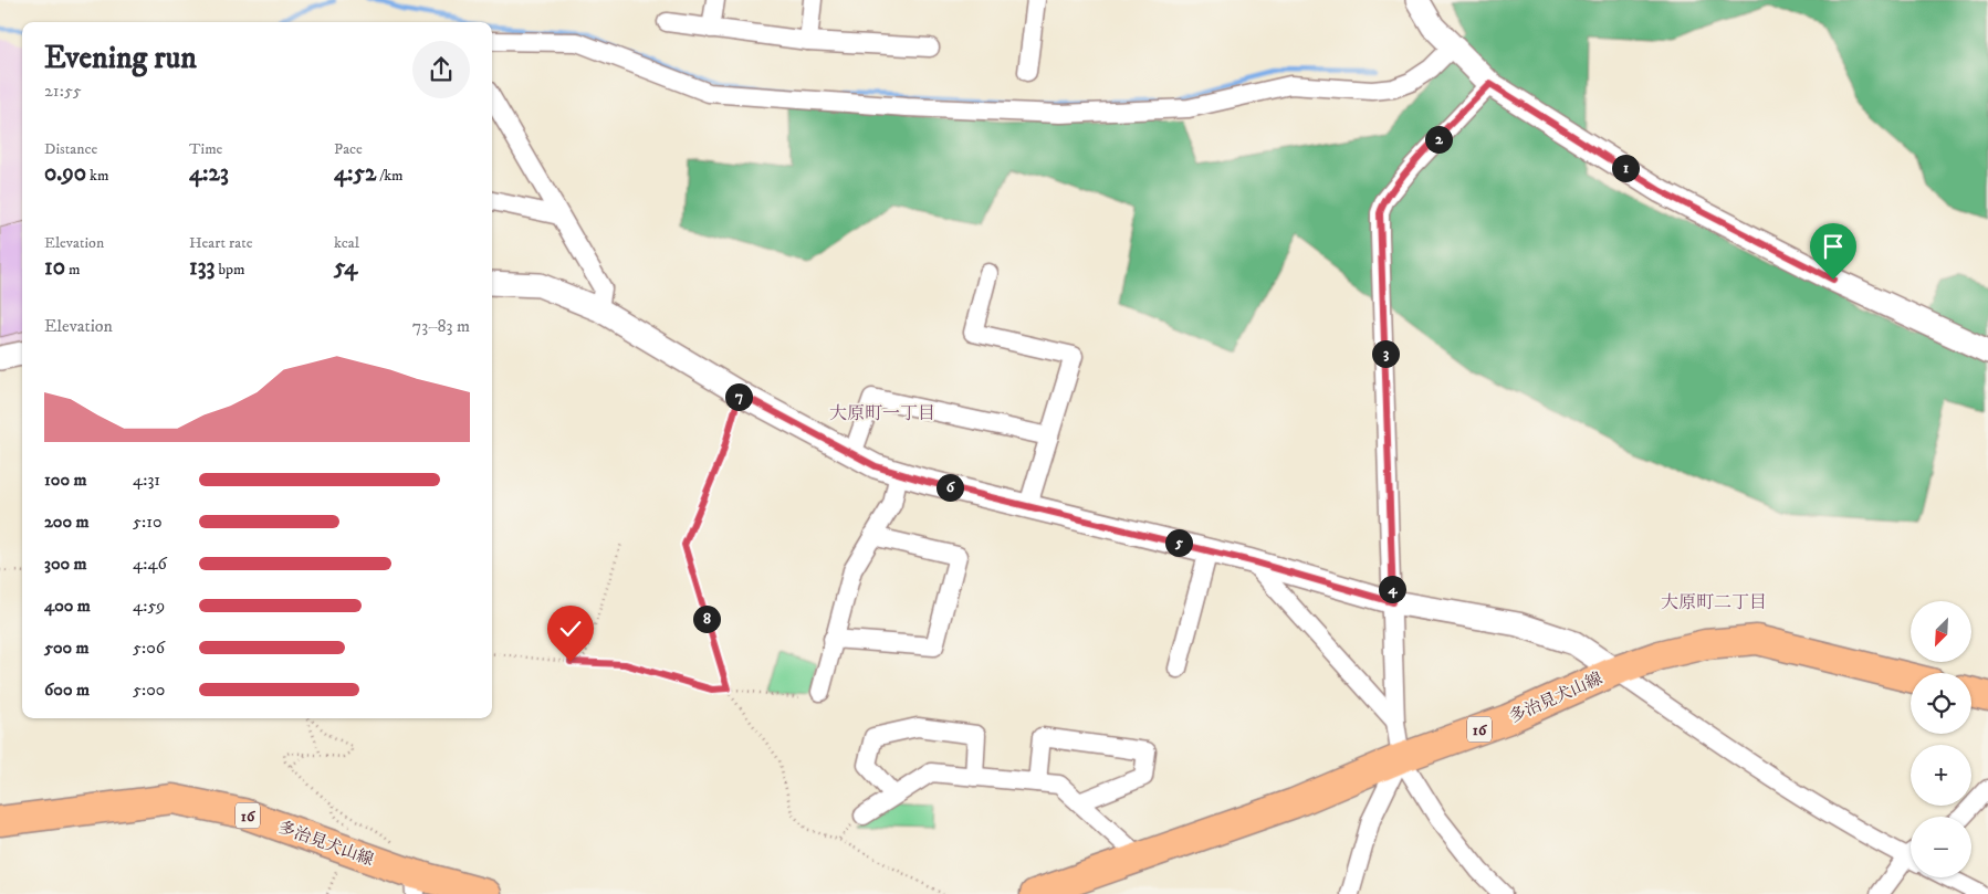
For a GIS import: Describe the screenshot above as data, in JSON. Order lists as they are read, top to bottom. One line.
{"streets":{"main road":["多治見犬山線","16"]},"districts":["大原町一丁目","大原町二丁目"],"north":"bottom left","page":{"heading":["Evening run","21:55"],"stats":[["Distance","0.90 km"],["Time","4:23"],["Pace","4:52 /km"],["Elevation","10 m"],["Heart rate","133 bpm"],["kcal","54"]],"pins":["2","1","3","7","6","5","4","8"],"chart":["Elevation","73–83 m"],"list":[{"name":"100 m","note":"4:31"},{"name":"200 m","note":"5:10"},{"name":"300 m","note":"4:46"},{"name":"400 m","note":"4:59"},{"name":"500 m","note":"5:06"},{"name":"600 m","note":"5:00"}],"map_buttons":["+","−"]}}
